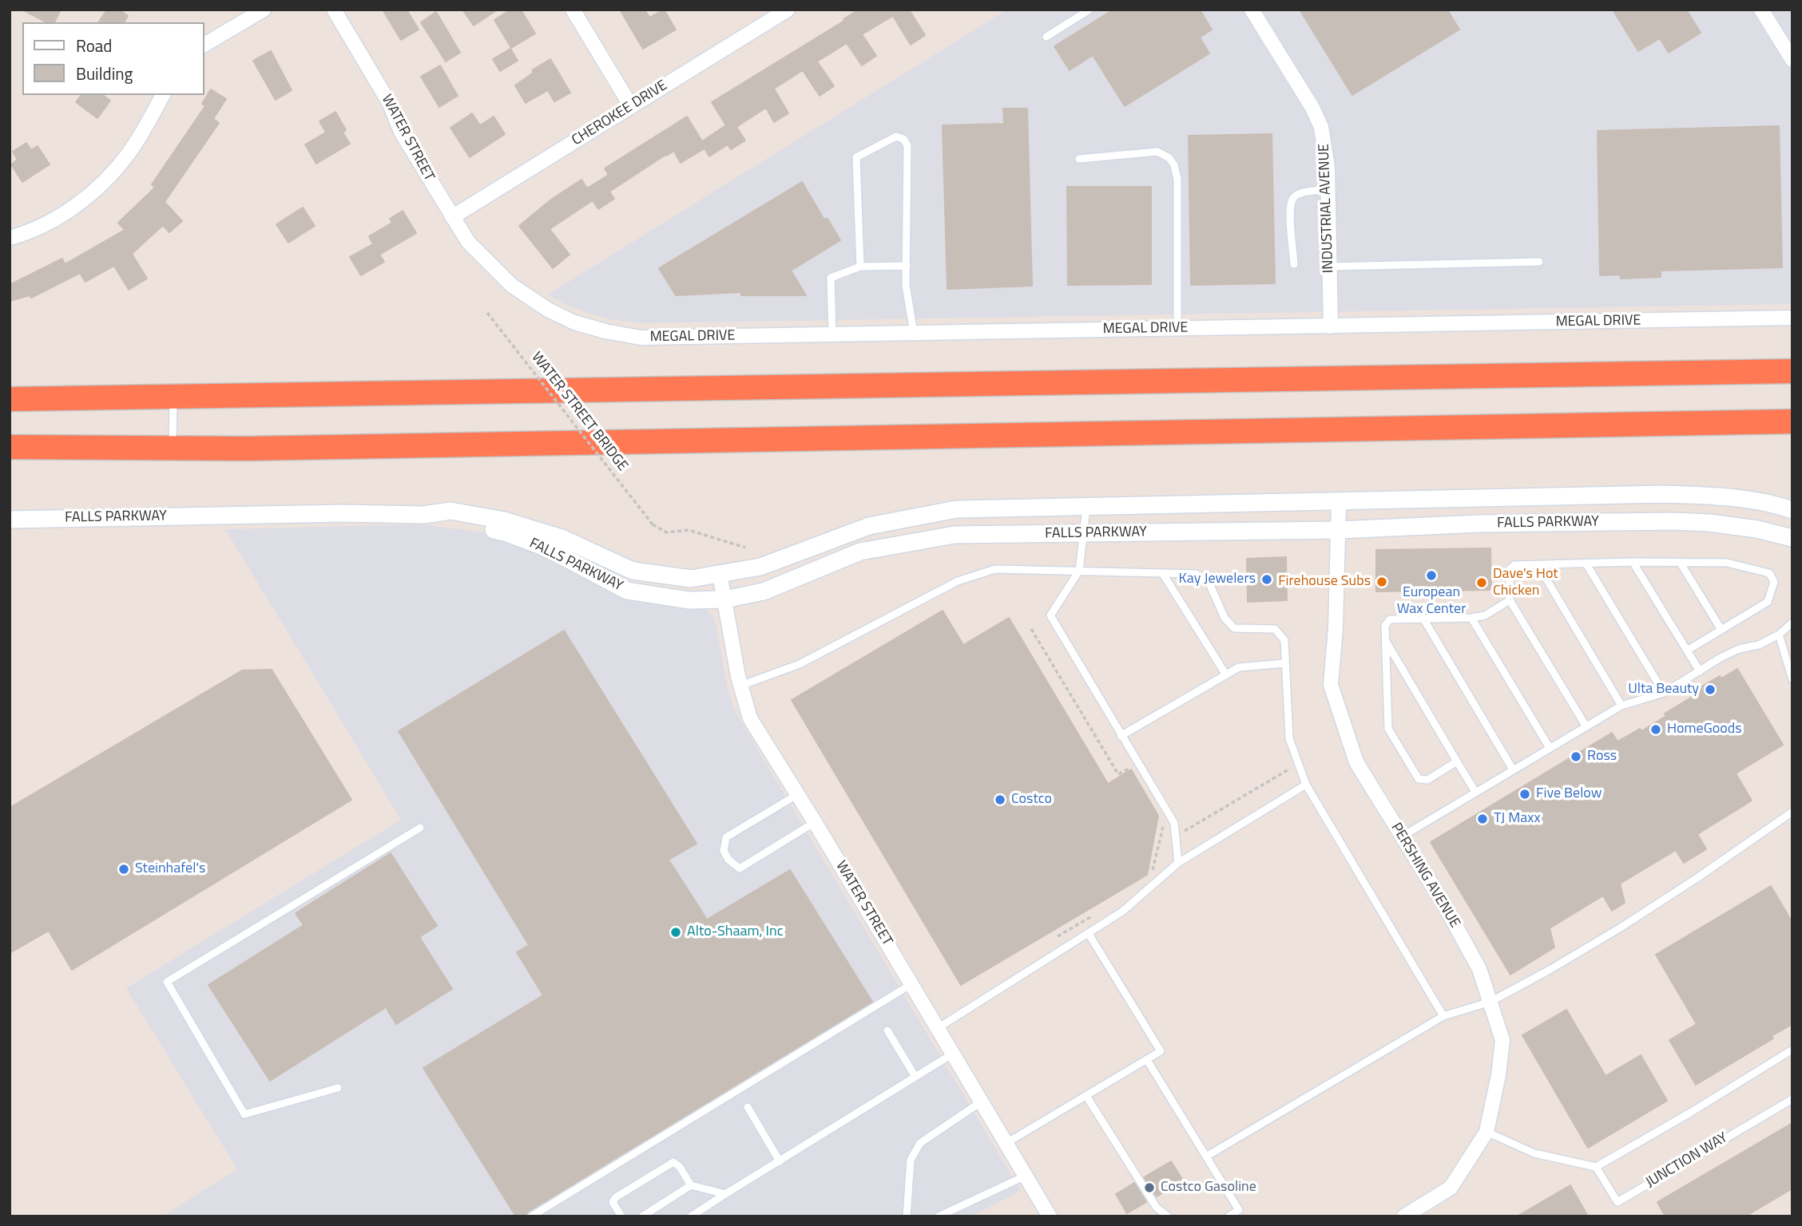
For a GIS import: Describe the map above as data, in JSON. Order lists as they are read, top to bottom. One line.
{"streets":{"street":["CHEROKEE DRIVE","WATER STREET","INDUSTRIAL AVENUE","MEGAL DRIVE","FALLS PARKWAY","PERSHING AVENUE"],"lane":["JUNCTION WAY"],"path":["WATER STREET BRIDGE"]},"crossings":[["CHEROKEE DRIVE","WATER STREET"],["WATER STREET","MEGAL DRIVE"],["WATER STREET","FALLS PARKWAY"],["INDUSTRIAL AVENUE","MEGAL DRIVE"],["FALLS PARKWAY","PERSHING AVENUE"]],"places":["European Wax Center","Kay Jewelers","Firehouse Subs","Dave's Hot Chicken","Ulta Beauty","HomeGoods","Ross","Five Below","Costco","TJ Maxx","Steinhafel's","Alto-Shaam, Inc","Costco Gasoline"],"legend":["Road","Building"]}
